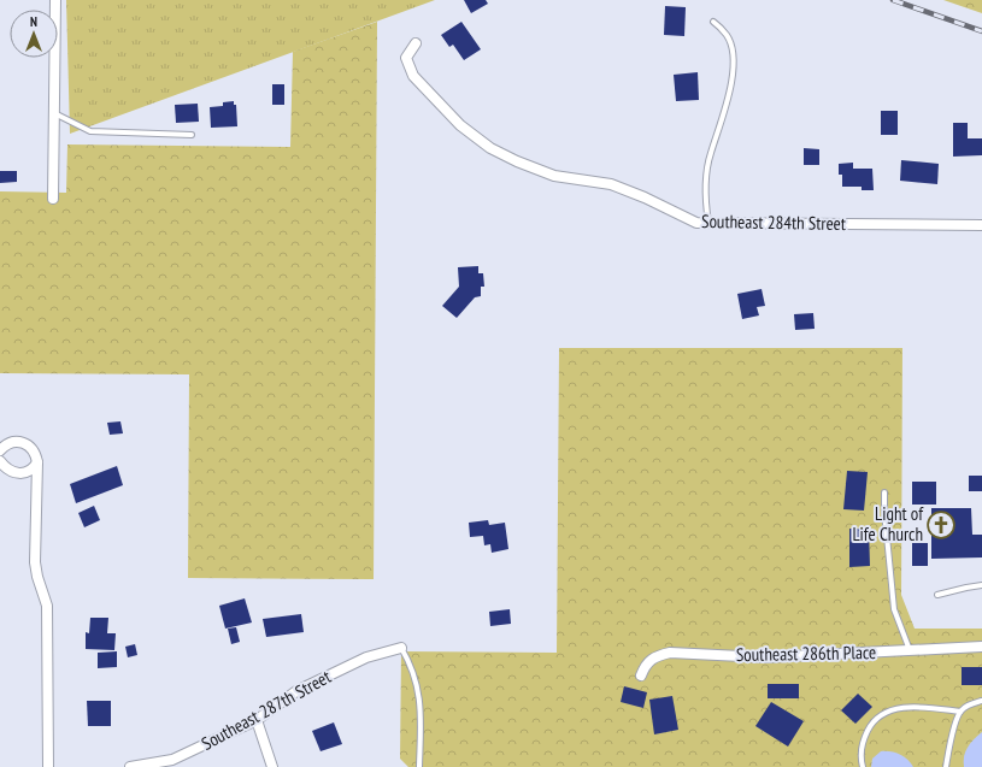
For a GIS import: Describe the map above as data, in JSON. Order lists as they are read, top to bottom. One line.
{"streets":{"street":["Southeast 284th Street","Southeast 286th Place","Southeast 287th Street"]},"places":{"church":["Light of Life Church"]},"north":"top"}
